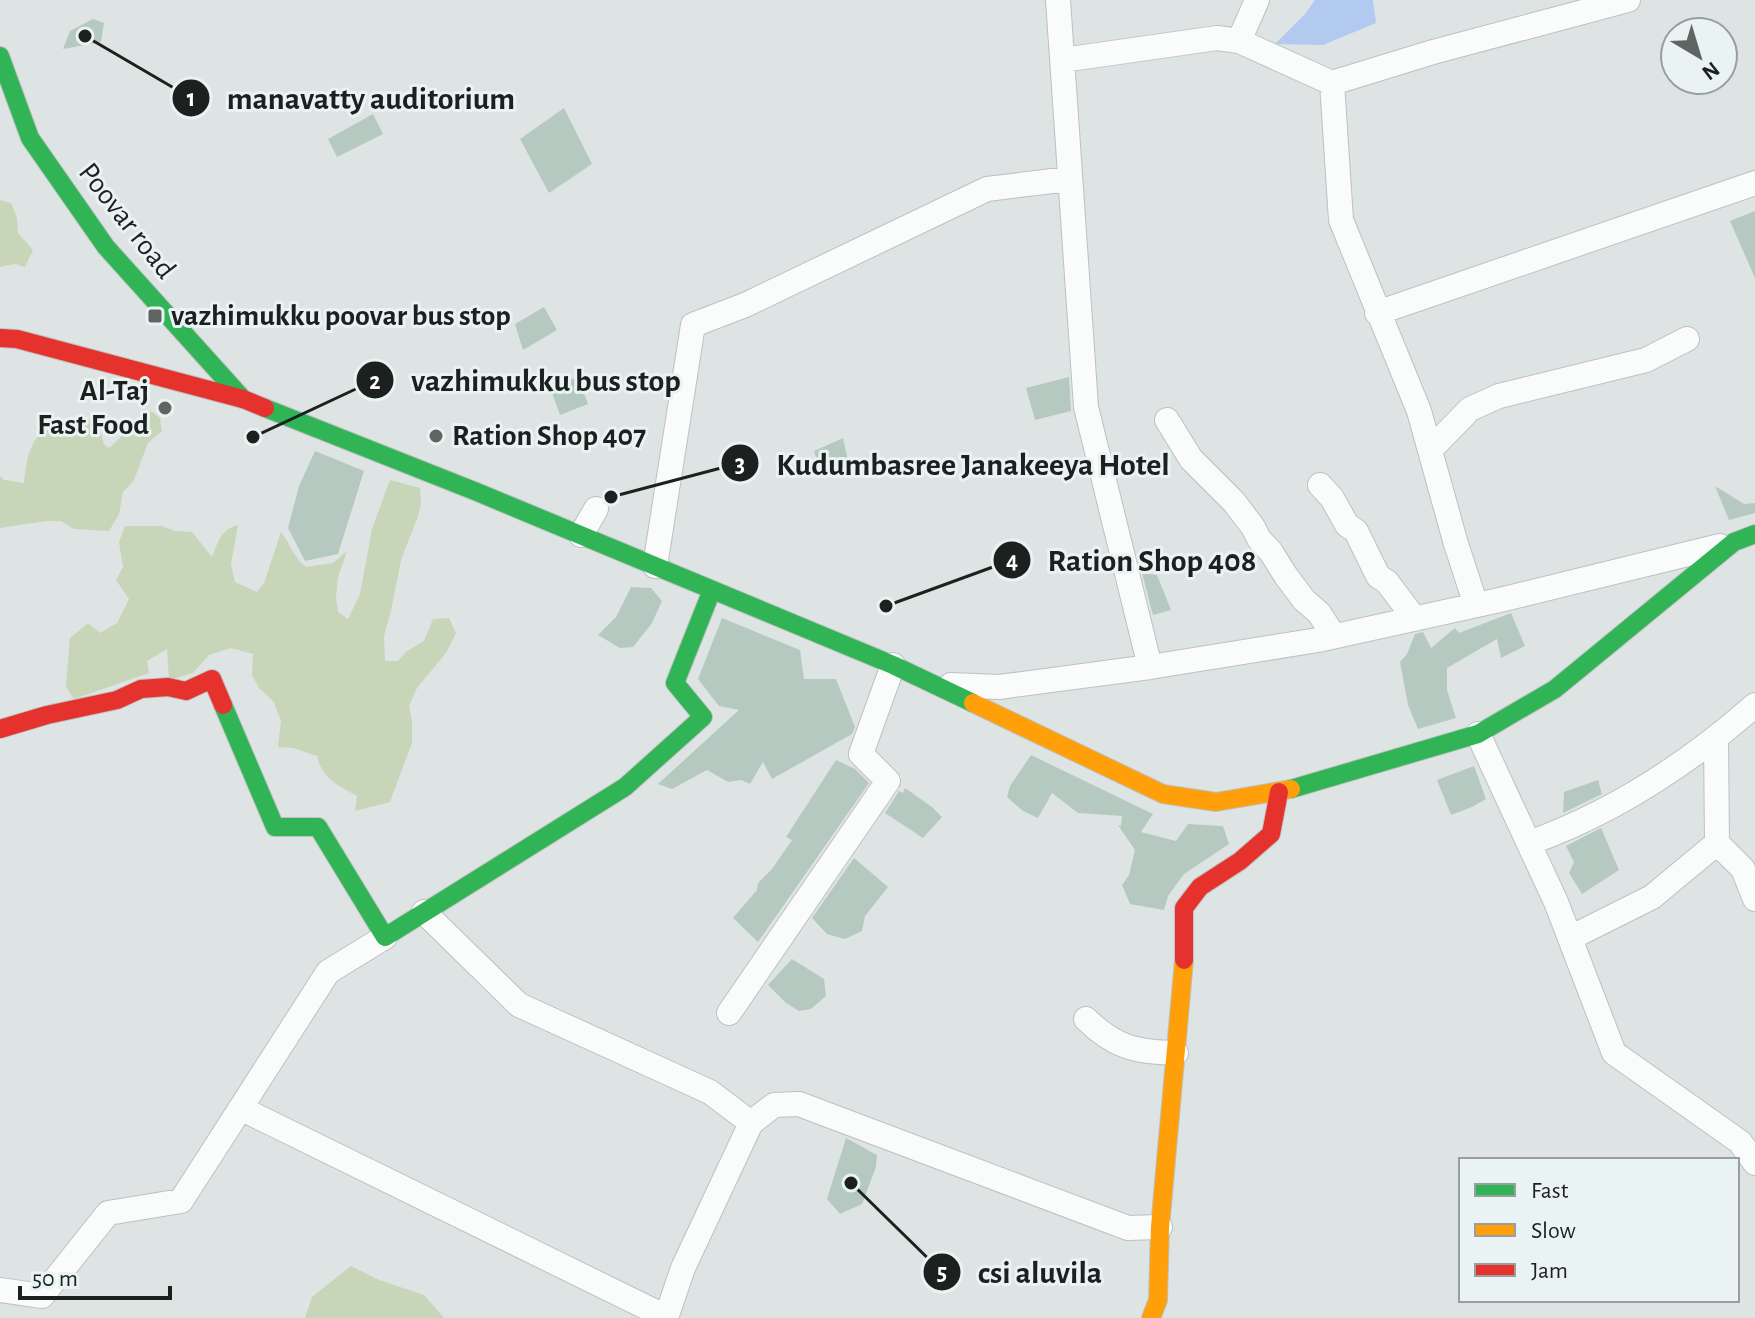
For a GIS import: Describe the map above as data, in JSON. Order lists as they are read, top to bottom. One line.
{"streets":{"main road":["Poovar road"]},"places":{"other":["manavatty auditorium","Al-Taj Fast Food","Ration Shop 407","vazhimukku bus stop","Kudumbasree Janakeeya Hotel","Ration Shop 408","csi aluvila"],"transit":["vazhimukku poovar bus stop"]},"legend":["Fast","Slow","Jam"],"scale_bar":"50 m","north":"bottom right"}
